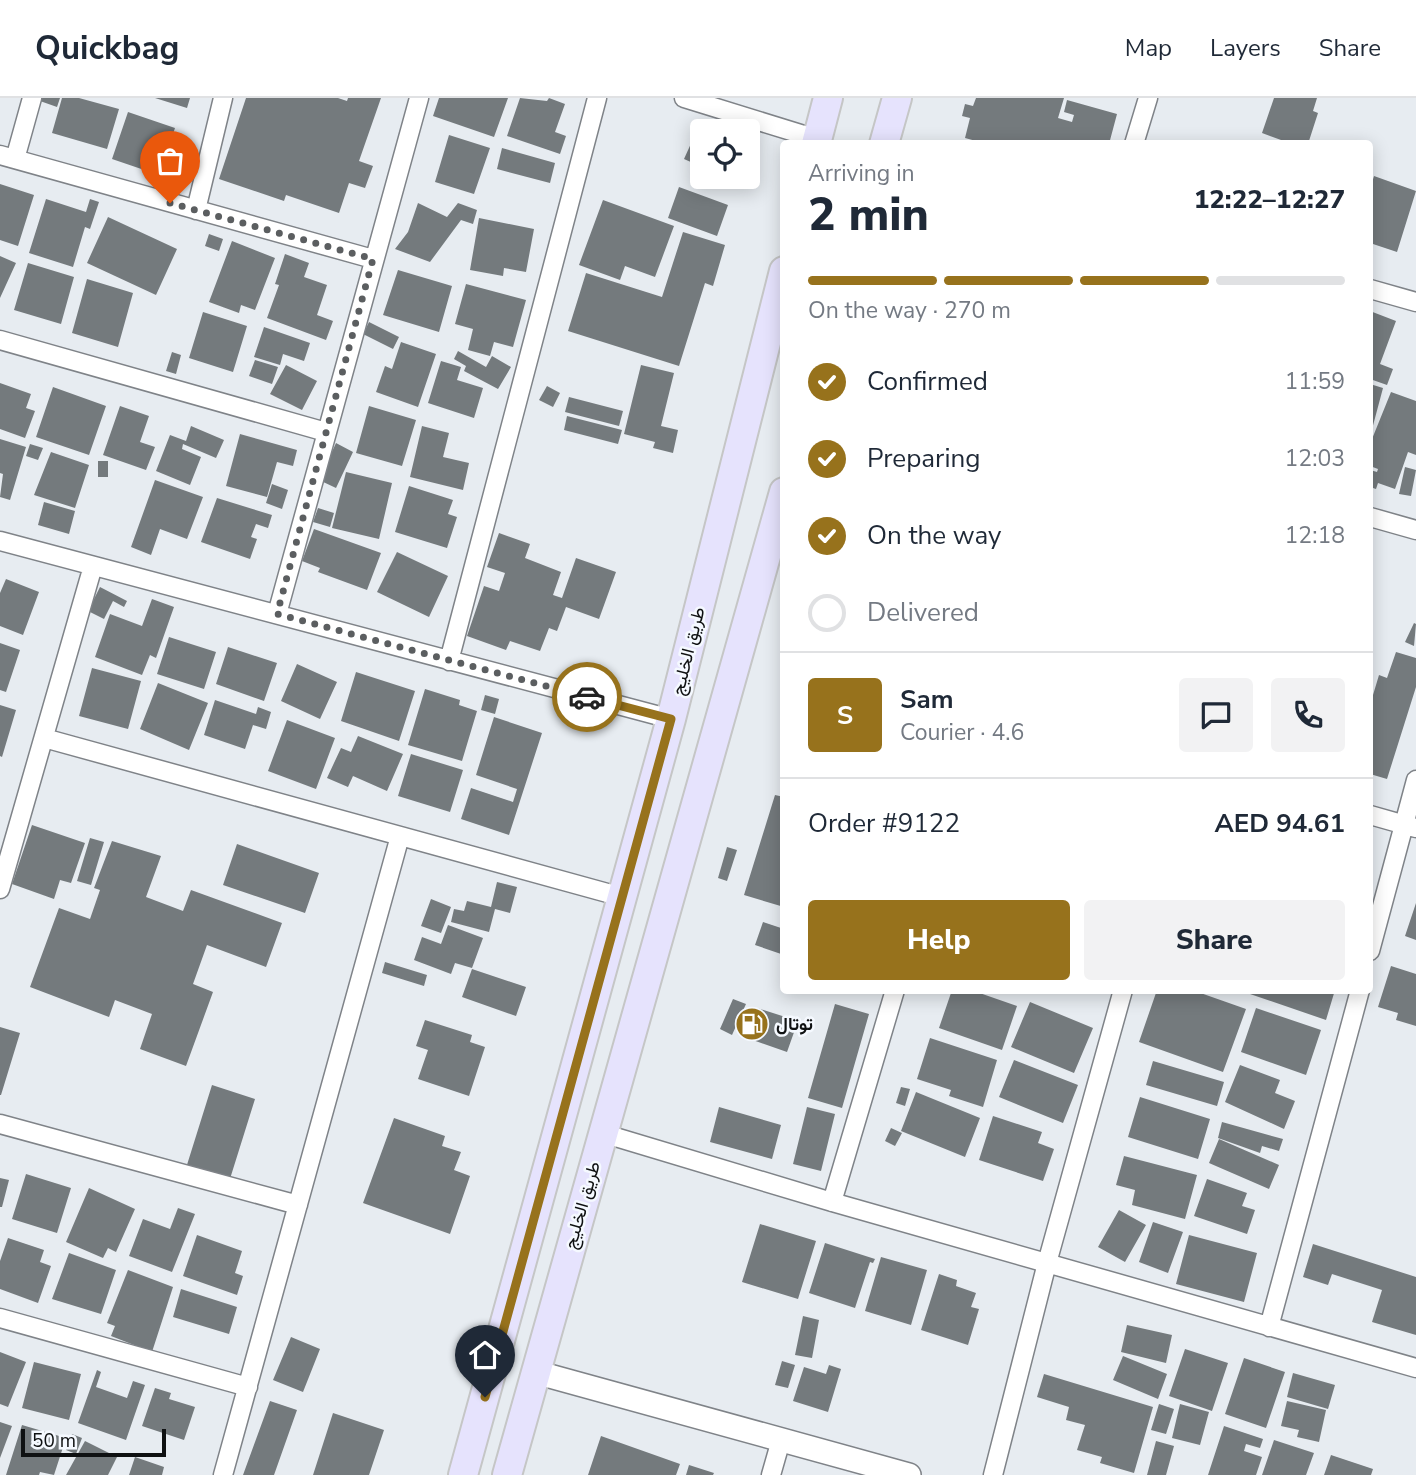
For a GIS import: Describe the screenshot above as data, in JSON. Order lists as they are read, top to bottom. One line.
{"streets":{"main road":["طريق الخليج"]},"places":{"fuel station":["توتال"]},"scale_bar":"50 m","page":{"header":"Quickbag","nav":["Map","Layers","Share"],"heading":["2 min","Arriving in","12:22–12:27"],"panel":["Sam","Courier · 4.6","Order #9122","AED 94.61"],"bar":"On the way · 270 m","list":[["Confirmed","11:59"],["Preparing","12:03"],["On the way","12:18"],"Delivered"],"round":"S","buttons":["Help","Share"],"scale":"50 m"}}
